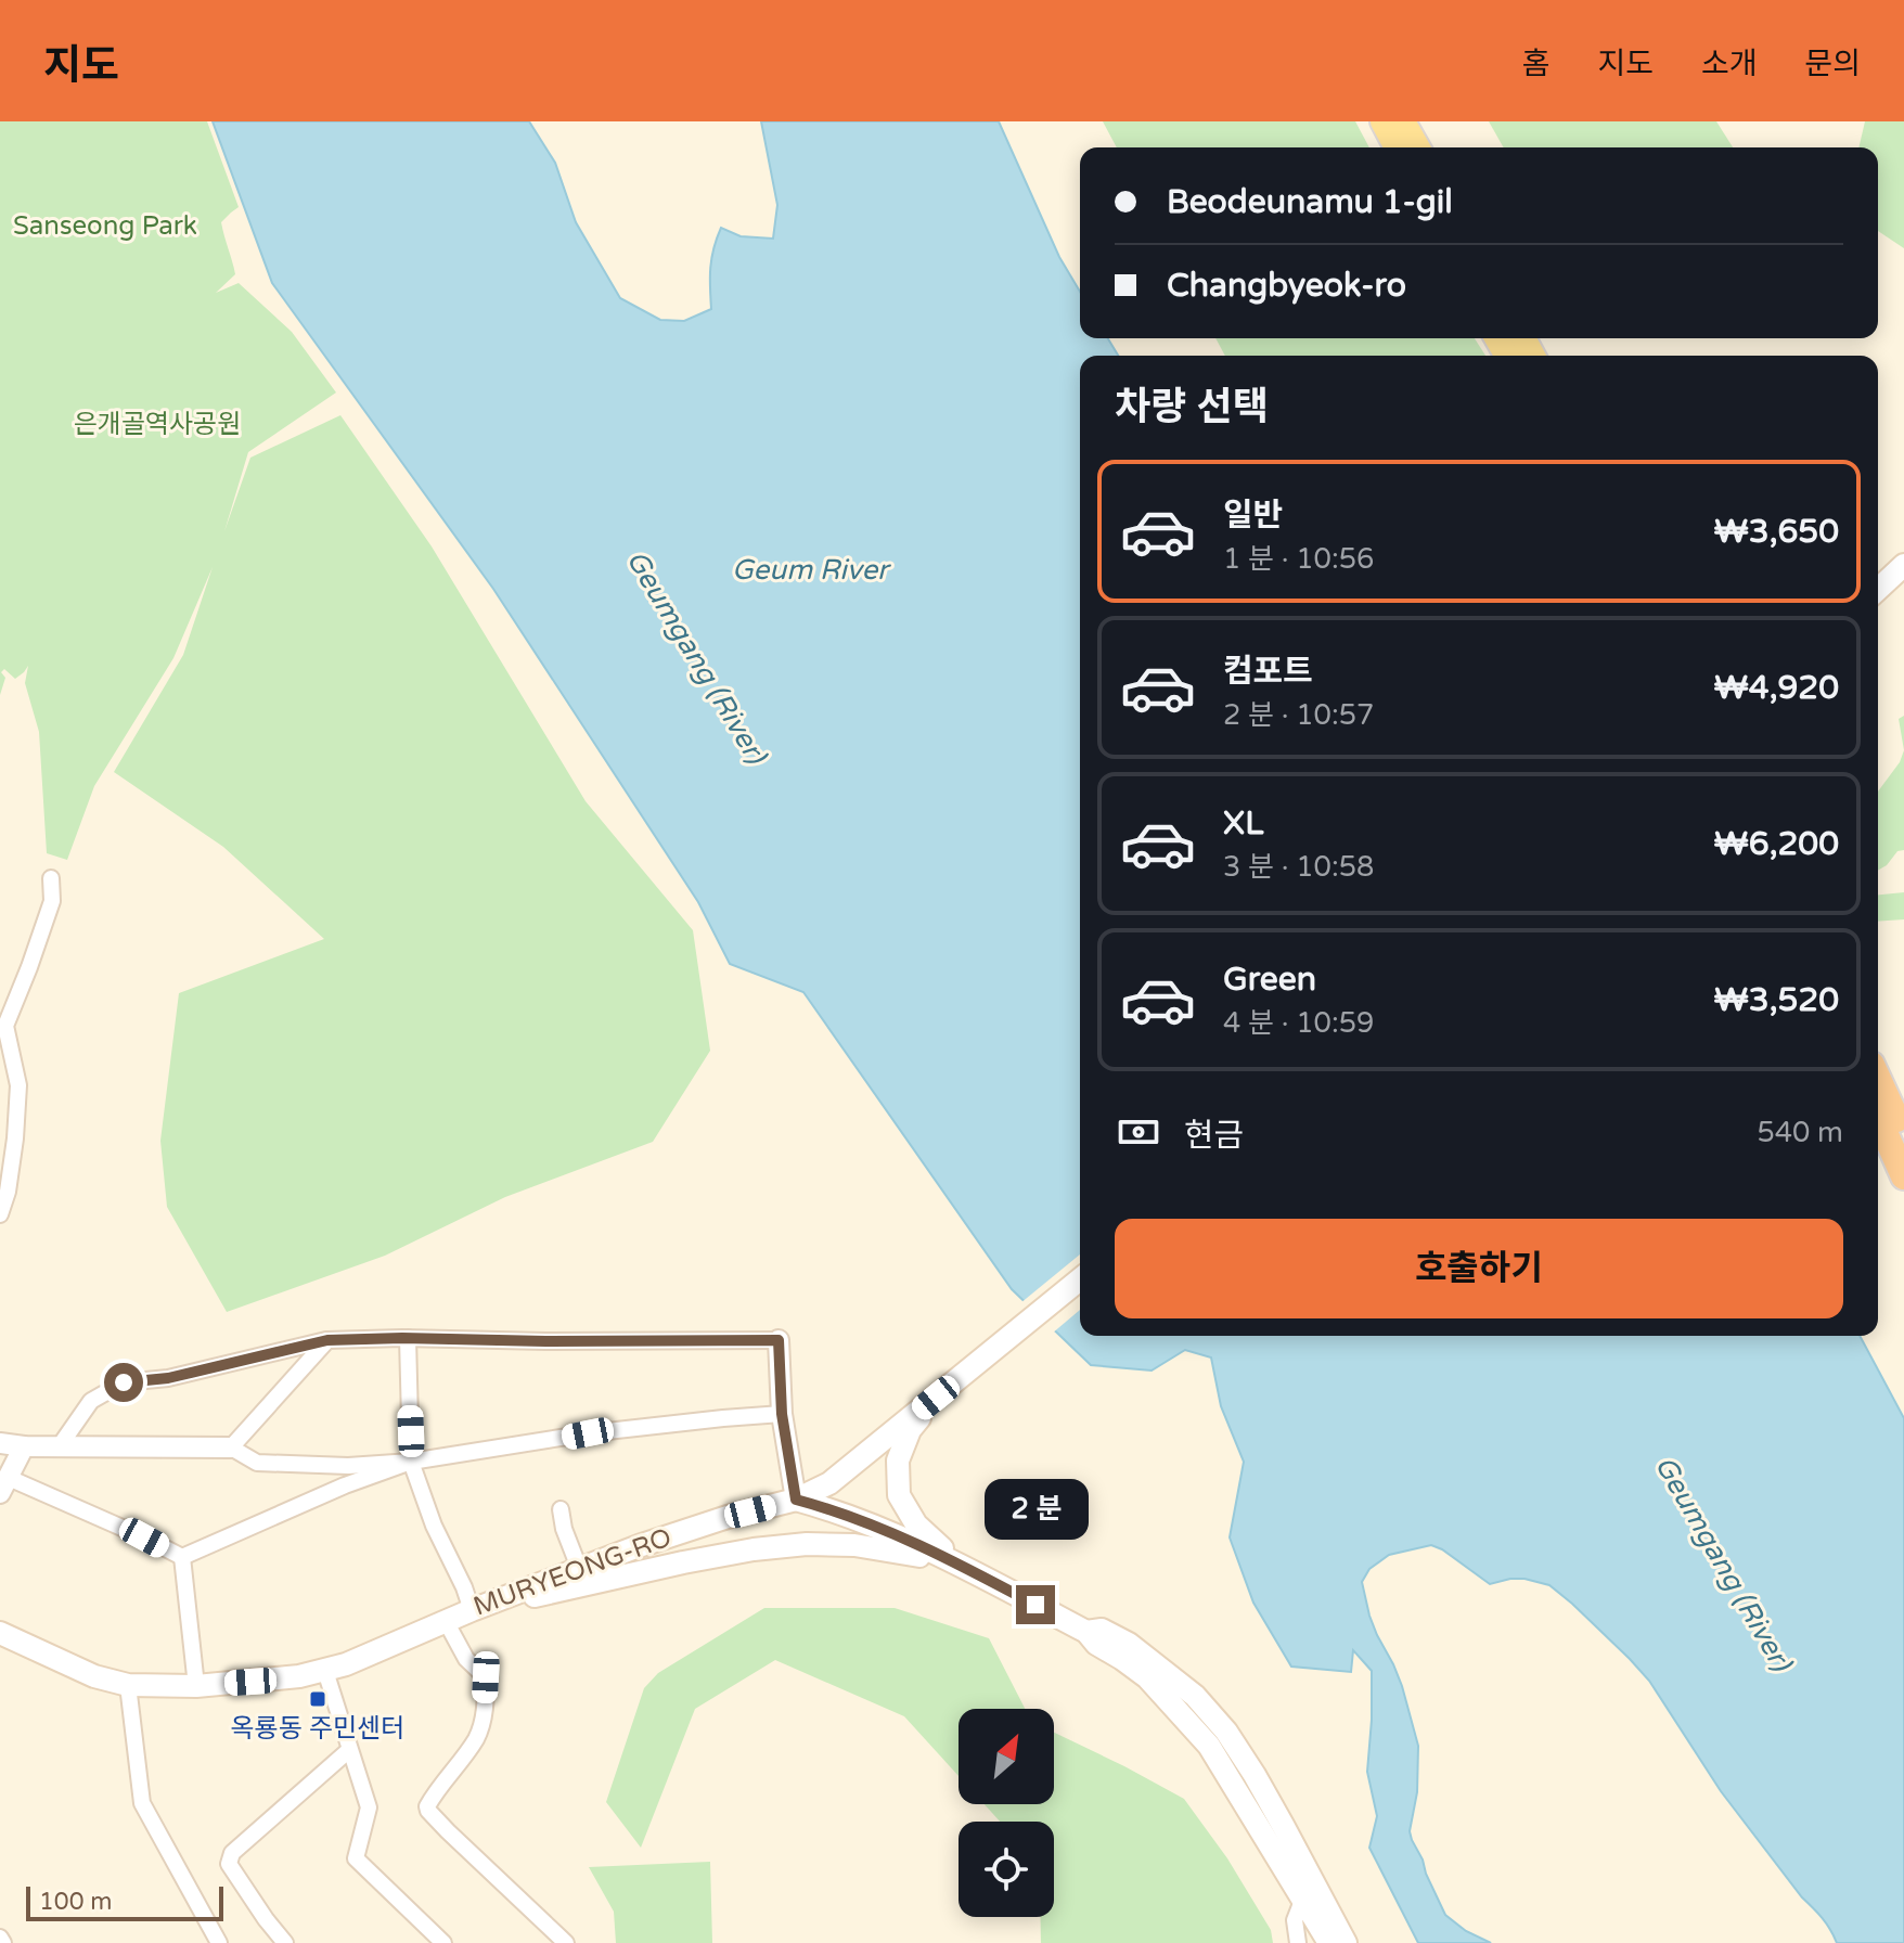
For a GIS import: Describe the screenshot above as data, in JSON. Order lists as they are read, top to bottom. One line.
{"streets":{"main road":["MURYEONG-RO"]},"water":["Geum River","Geumgang (River)"],"parks":["Sanseong Park","은개골역사공원"],"places":{"transit":["옥룡동 주민센터"]},"scale_bar":"100 m","north":"top right","page":{"header":"지도","nav":["홈","지도","소개","문의"],"banner":["Beodeunamu 1-gil","Changbyeok-ro"],"heading":"차량 선택","list":[{"name":"일반","note":"1 분 · 10:56","value":"₩3,650"},{"name":"컴포트","note":"2 분 · 10:57","value":"₩4,920"},{"name":"XL","note":"3 분 · 10:58","value":"₩6,200"},{"name":"Green","note":"4 분 · 10:59","value":"₩3,520"}],"pay":["현금","540 m"],"buttons":"호출하기","bubble":"2 분","scale":"100 m"}}
